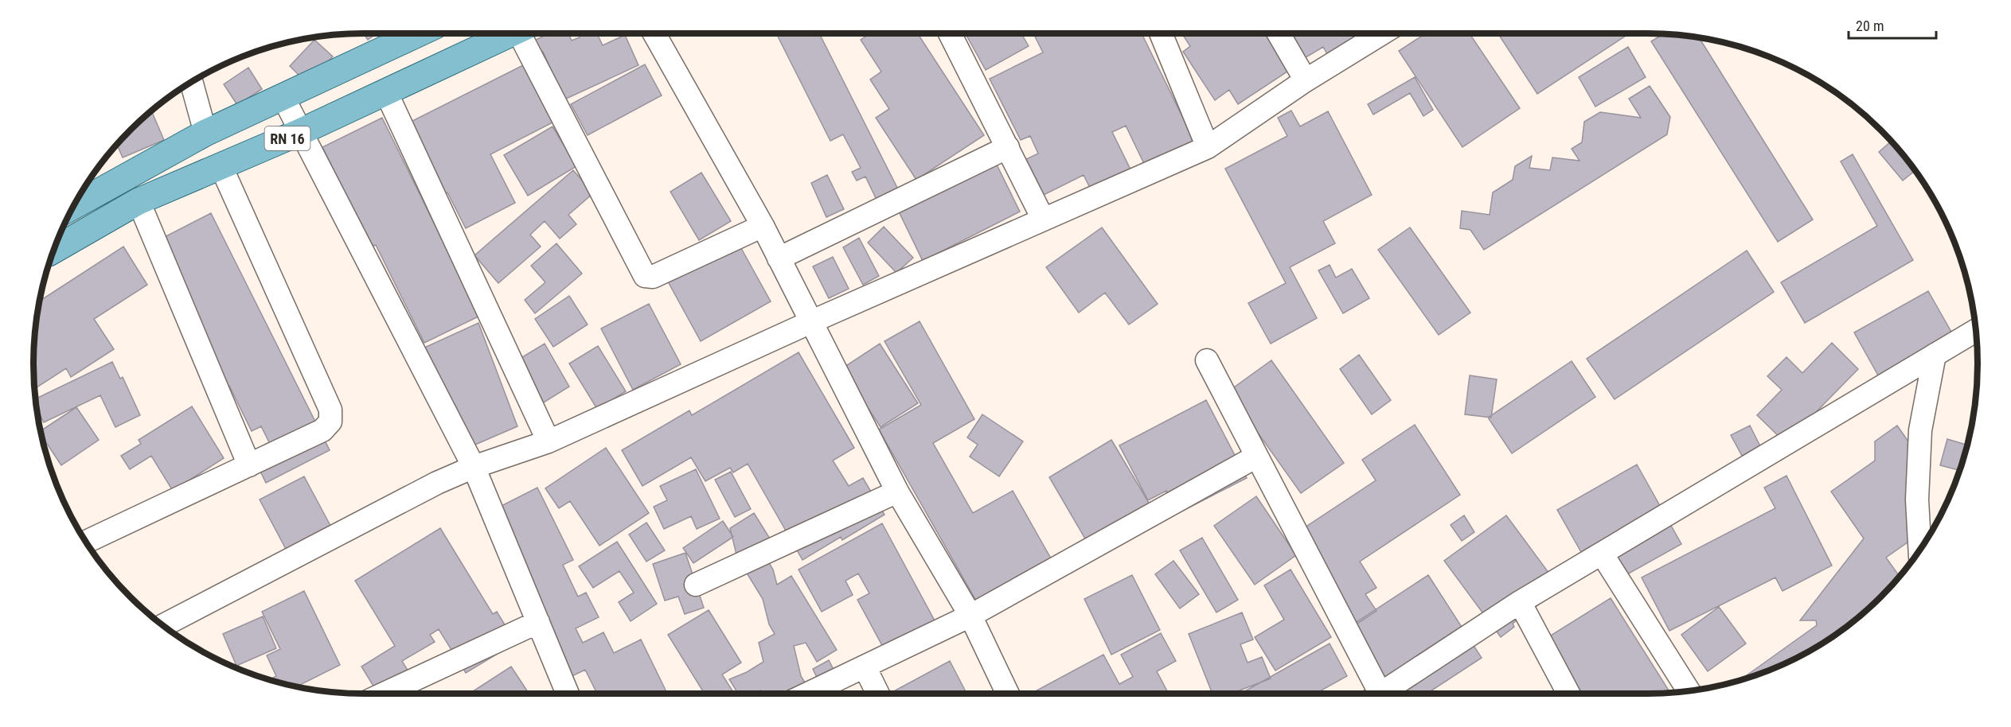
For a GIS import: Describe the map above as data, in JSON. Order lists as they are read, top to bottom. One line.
{"streets":{"main road":["RN 16"]},"scale_bar":"20 m"}
